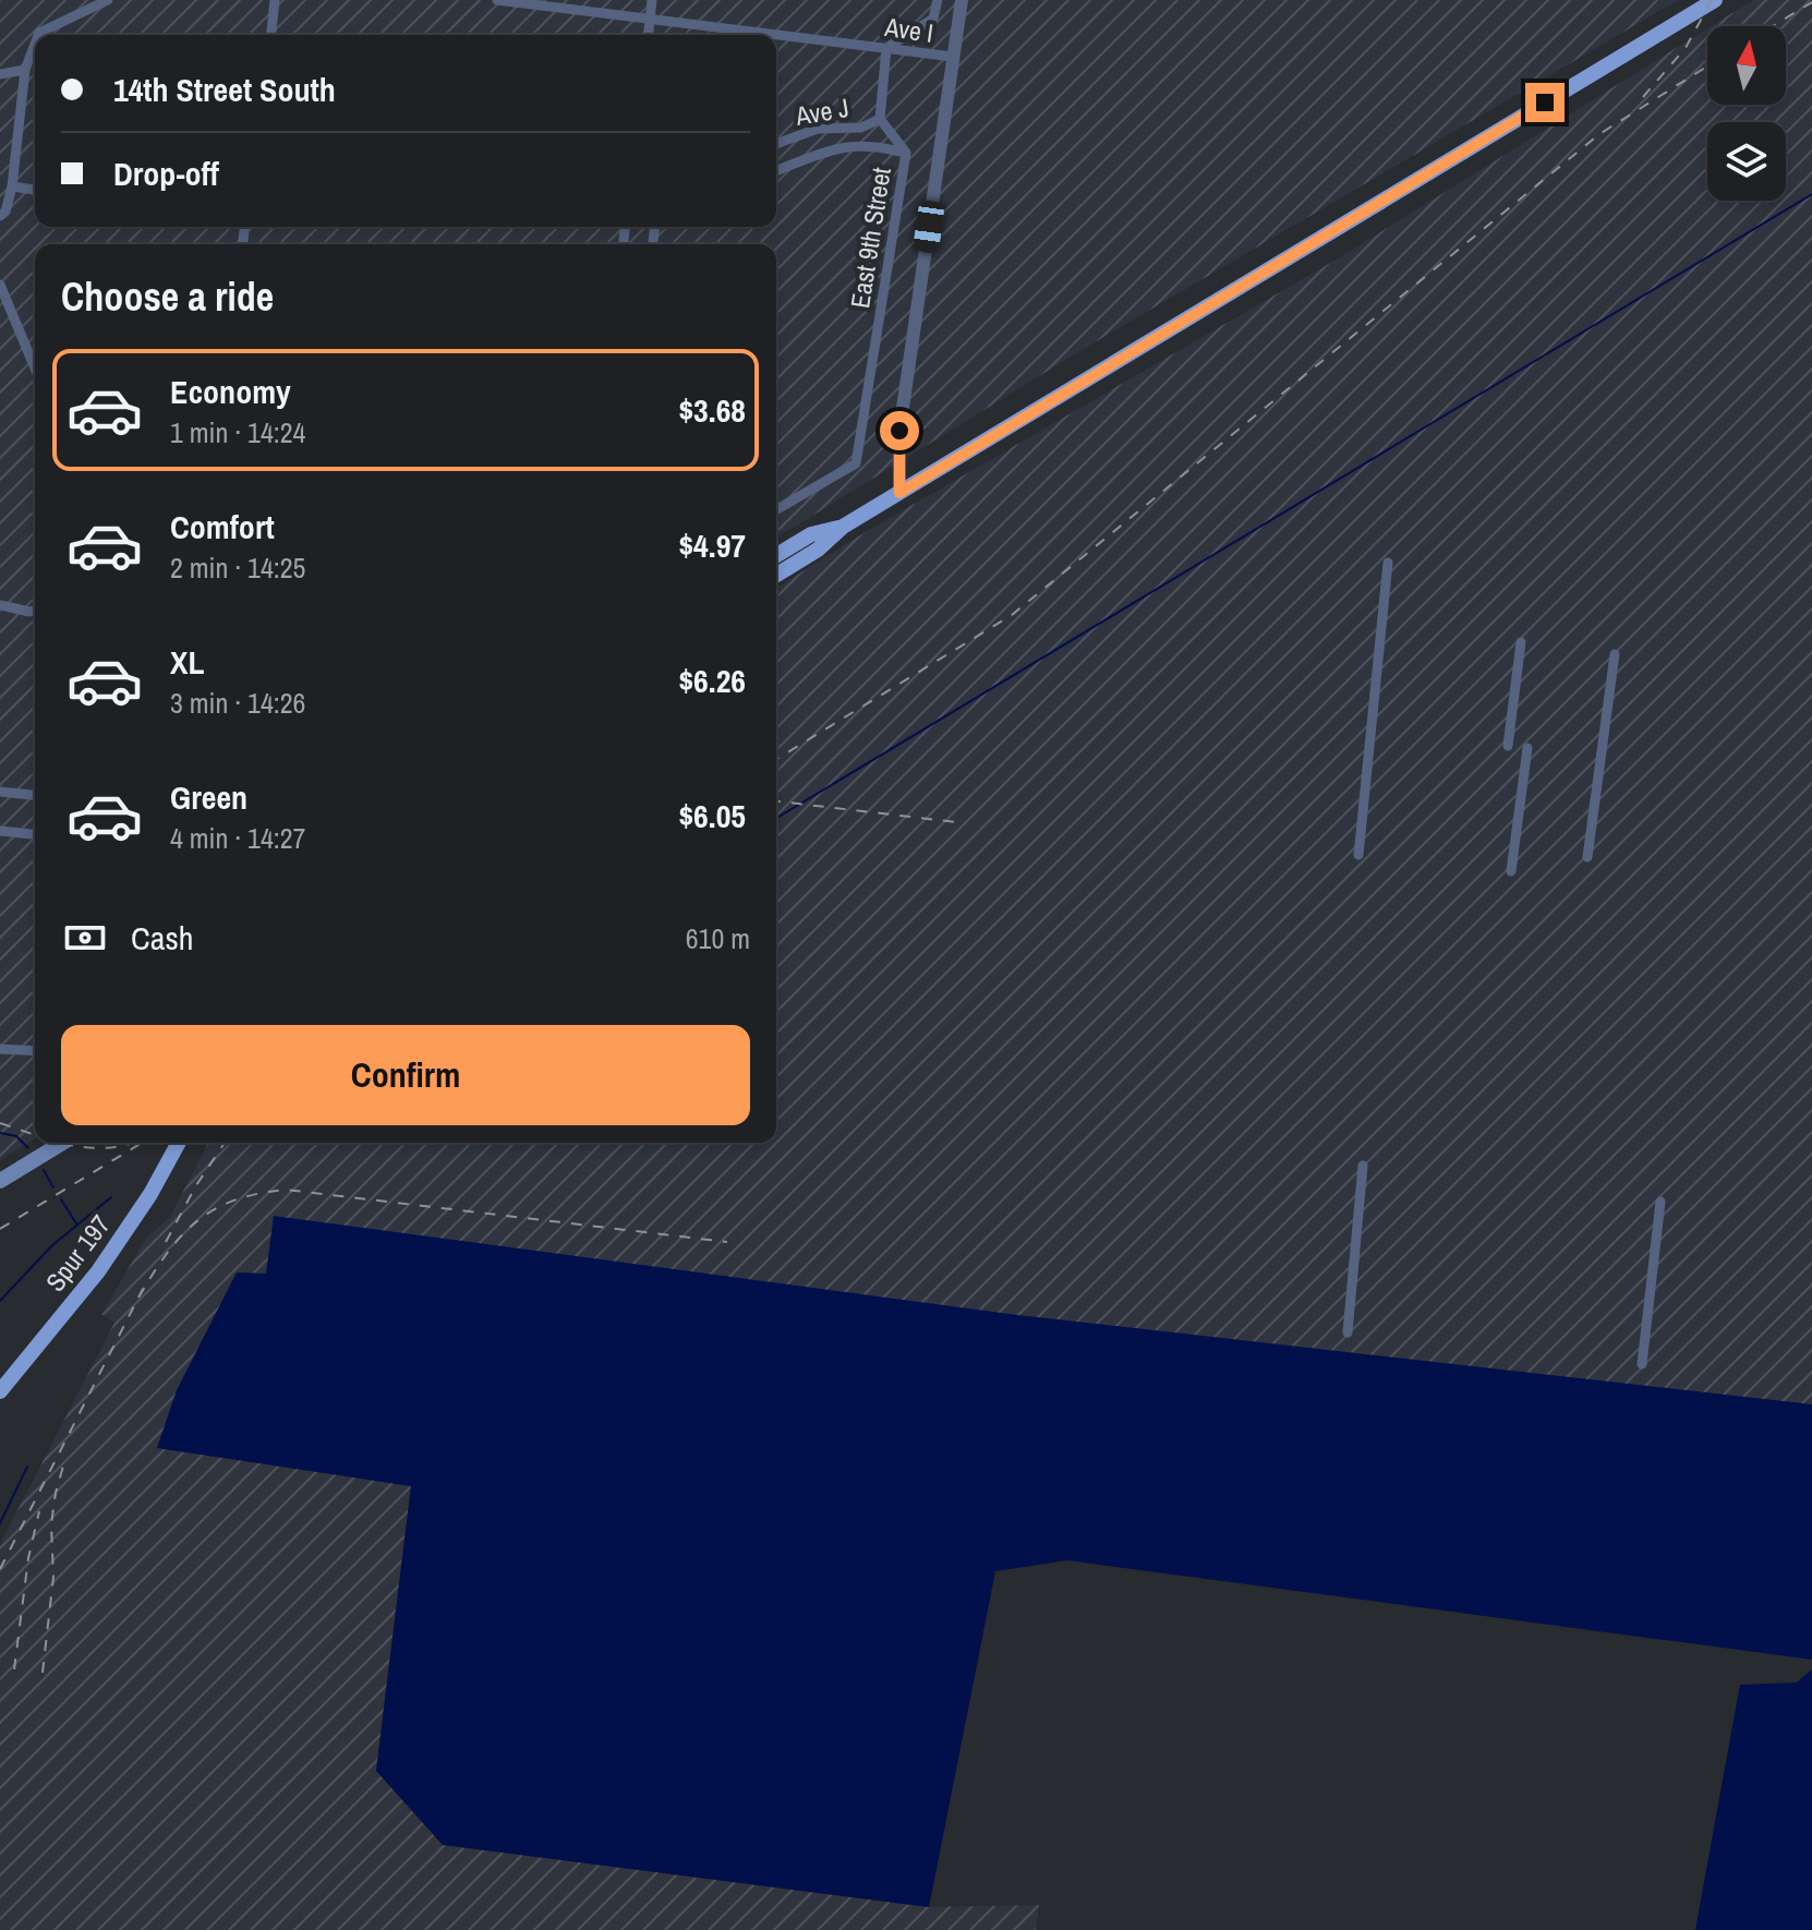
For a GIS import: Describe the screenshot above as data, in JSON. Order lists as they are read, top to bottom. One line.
{"streets":{"main road":["Spur 197"],"street":["Ave I","Ave J","East 9th Street"]},"crossings":[["Ave J","East 9th Street"]],"north":"top","page":{"banner":["14th Street South","Drop-off"],"heading":"Choose a ride","list":[{"name":"Economy","note":"1 min · 14:24","value":"$3.68"},{"name":"Comfort","note":"2 min · 14:25","value":"$4.97"},{"name":"XL","note":"3 min · 14:26","value":"$6.26"},{"name":"Green","note":"4 min · 14:27","value":"$6.05"}],"pay":["Cash","610 m"],"buttons":"Confirm"}}
